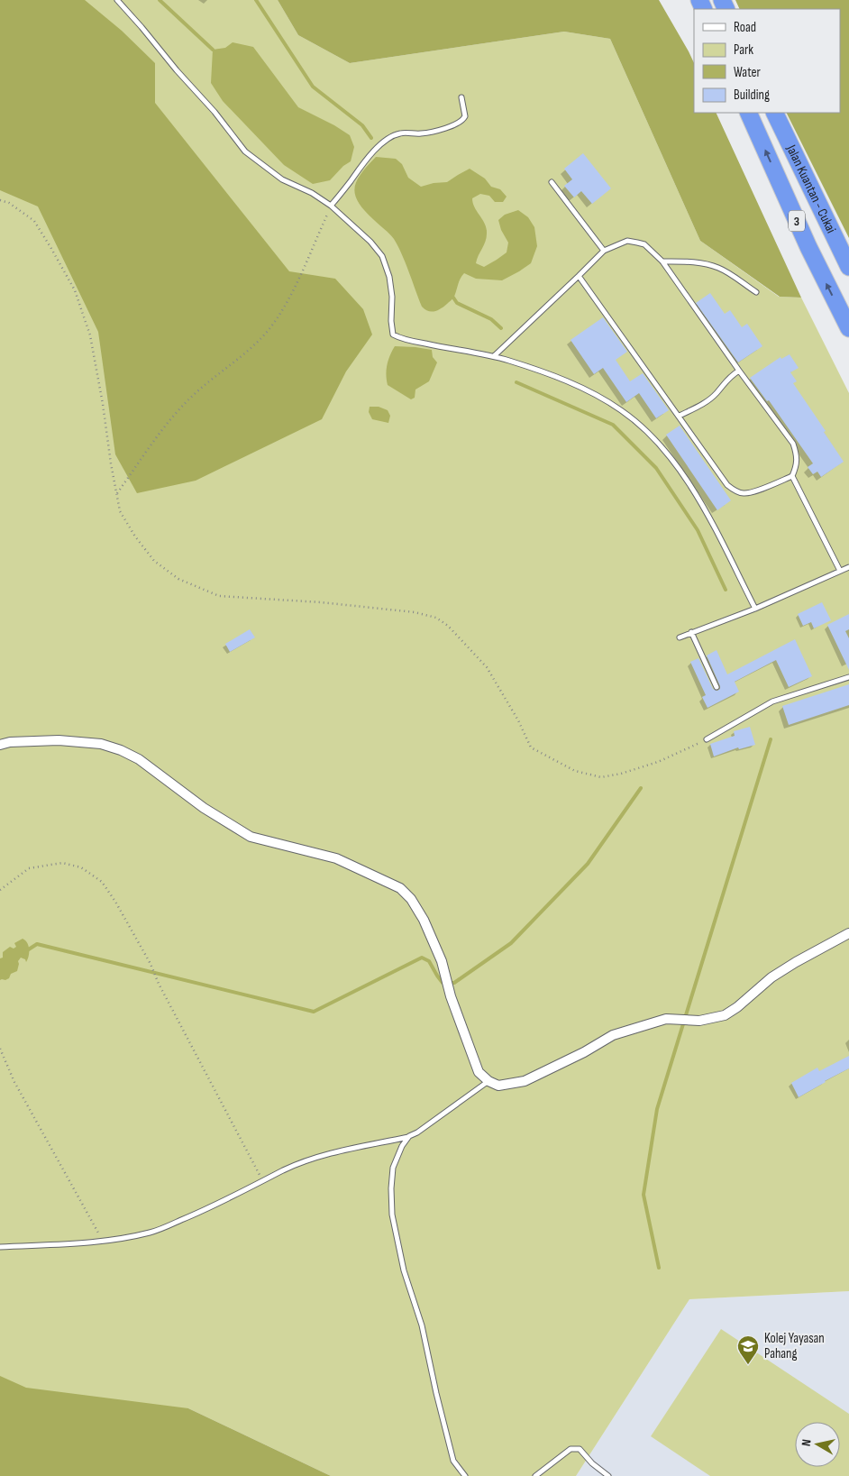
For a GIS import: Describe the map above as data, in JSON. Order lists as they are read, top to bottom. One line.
{"streets":{"highway":["Jalan Kuantan - Cukai","3"]},"places":{"school or university":["Kolej Yayasan Pahang"]},"legend":["Road","Park","Water","Building"],"north":"left"}
